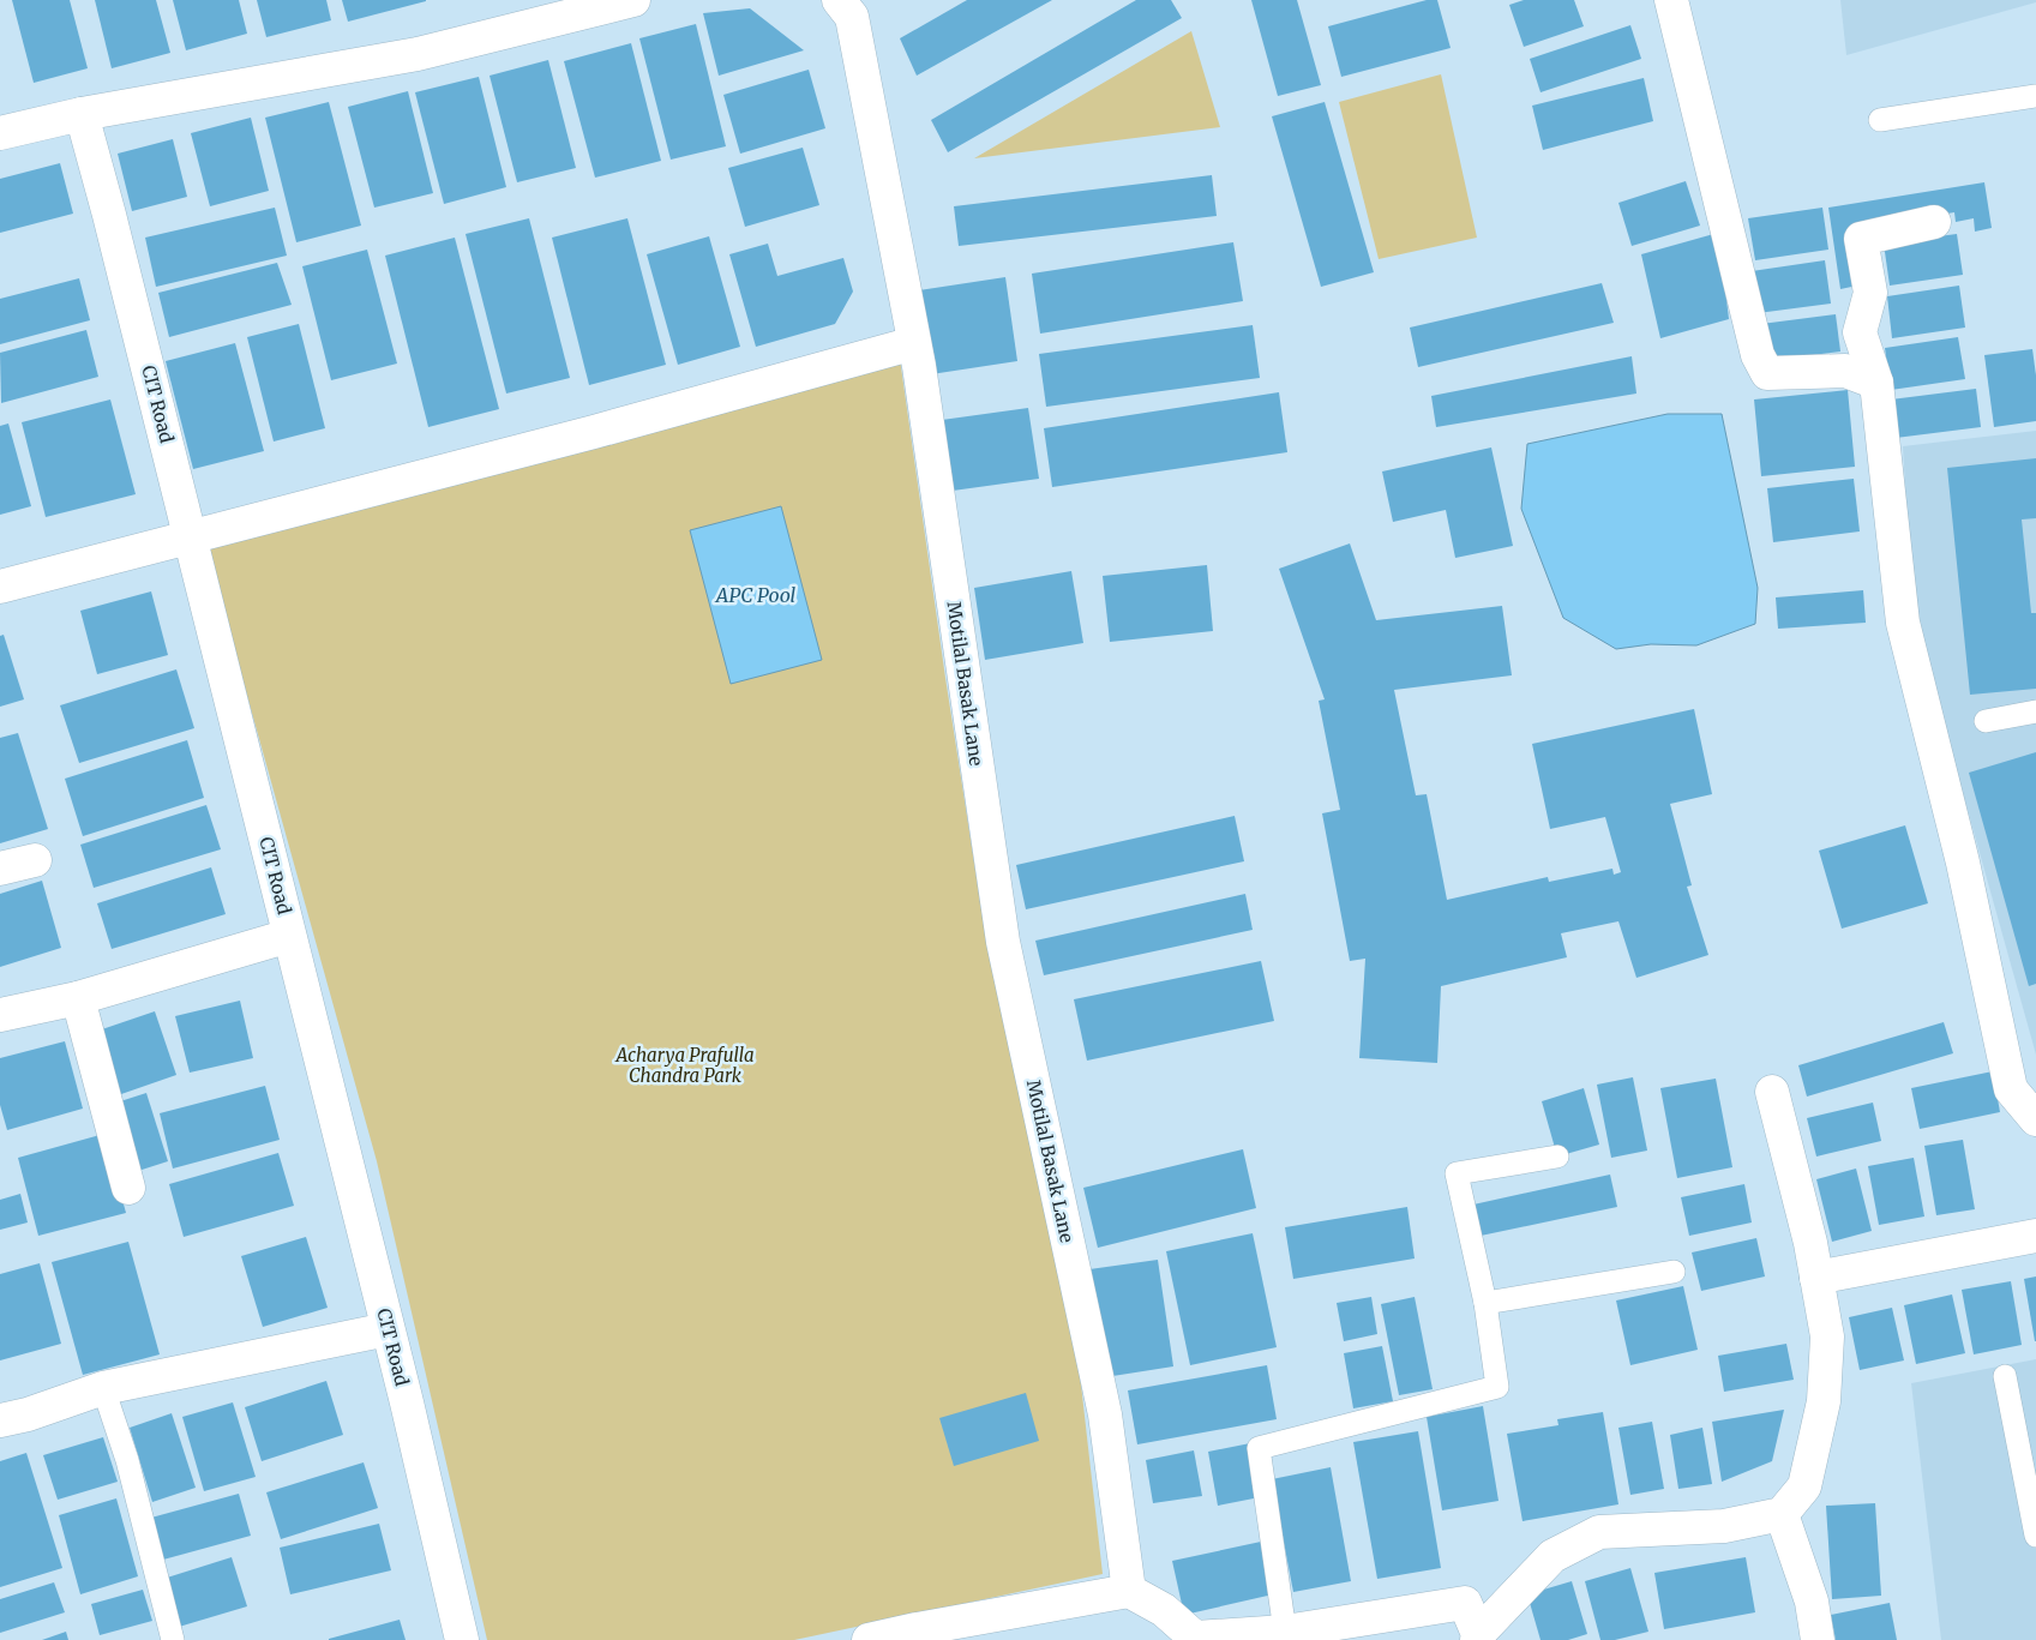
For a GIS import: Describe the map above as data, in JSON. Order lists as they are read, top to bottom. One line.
{"streets":{"street":["CIT Road","Motilal Basak Lane"]},"water":["APC Pool"],"parks":["Acharya Prafulla Chandra Park"]}
